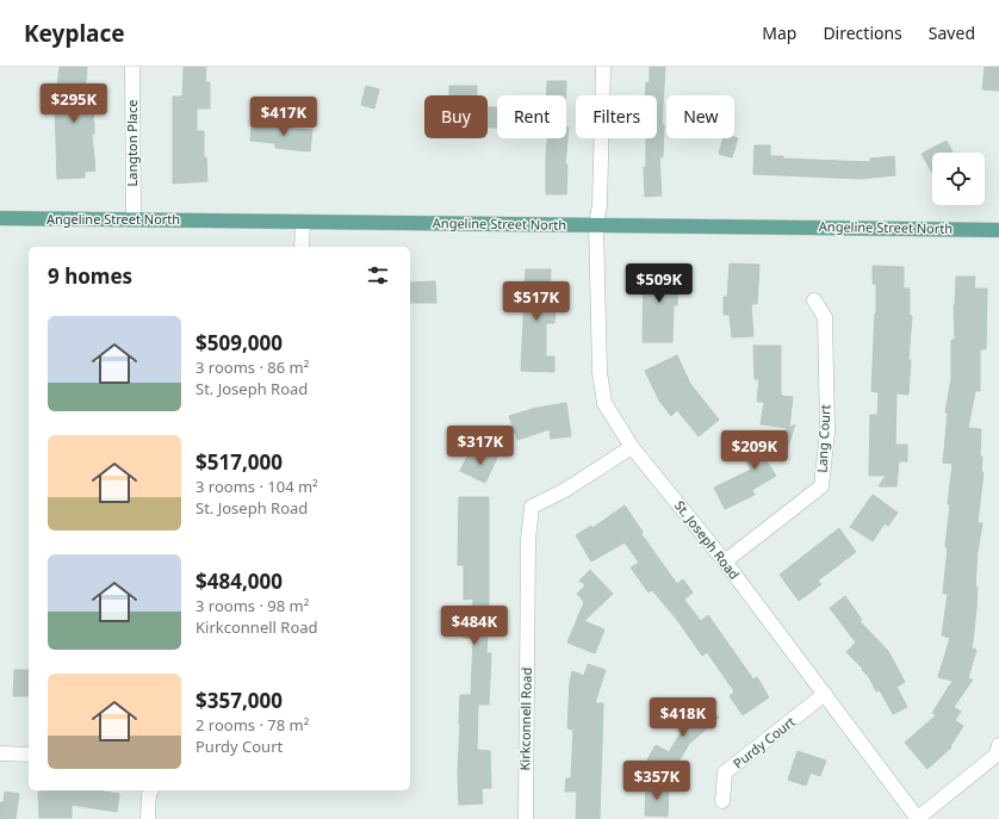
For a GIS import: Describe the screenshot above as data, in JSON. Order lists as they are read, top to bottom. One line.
{"streets":{"main road":["Angeline Street North"],"street":["Langton Place","Lang Court","St. Joseph Road","Kirkconnell Road","Purdy Court"]},"crossings":[["Langton Place","Angeline Street North"],["Angeline Street North","St. Joseph Road"],["Lang Court","St. Joseph Road"],["St. Joseph Road","Kirkconnell Road"],["St. Joseph Road","Purdy Court"]],"page":{"header":"Keyplace","nav":["Map","Directions","Saved"],"price":["$295K","$417K","$509K","$517K","$317K","$209K","$484K","$418K","$357K"],"chip":["Buy","Rent","Filters","New"],"heading":"9 homes","list":[{"name":"$509,000","note":"3 rooms · 86 m² · St. Joseph Road"},{"name":"$517,000","note":"3 rooms · 104 m² · St. Joseph Road"},{"name":"$484,000","note":"3 rooms · 98 m² · Kirkconnell Road"},{"name":"$357,000","note":"2 rooms · 78 m² · Purdy Court"}]}}
